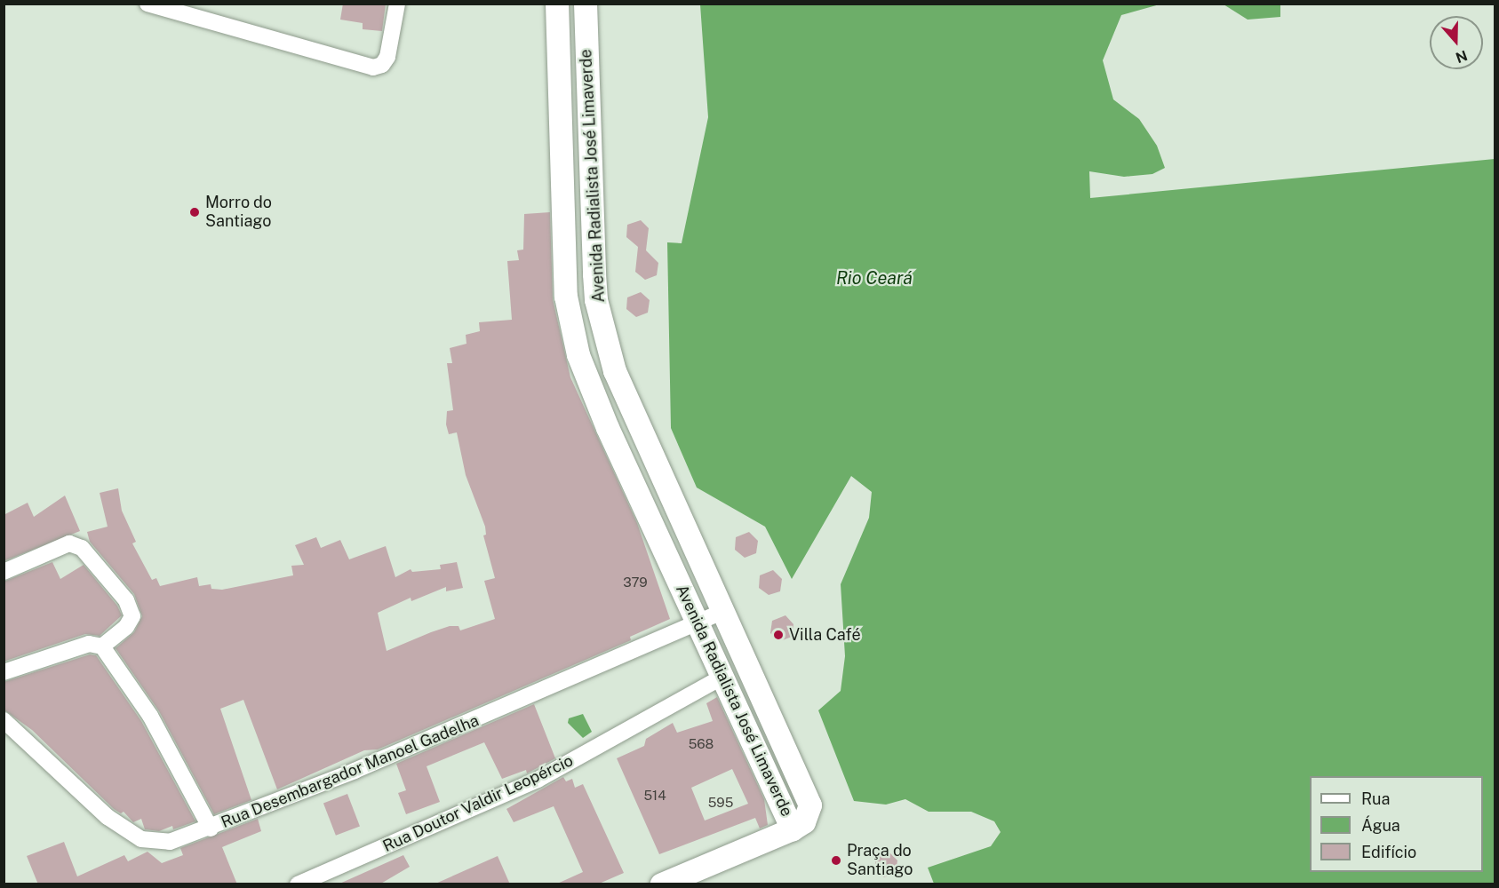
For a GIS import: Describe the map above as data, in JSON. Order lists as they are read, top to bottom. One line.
{"streets":{"main road":["Avenida Radialista José Limaverde"],"street":["Rua Desembargador Manoel Gadelha","Rua Doutor Valdir Leopércio"]},"crossings":[["Avenida Radialista José Limaverde","Rua Desembargador Manoel Gadelha"],["Avenida Radialista José Limaverde","Rua Doutor Valdir Leopércio"]],"water":["Rio Ceará"],"places":["Morro do Santiago","Villa Café","Praça do Santiago"],"house_numbers":["379","568","514","595"],"legend":["Rua","Água","Edifício"],"north":"bottom"}
